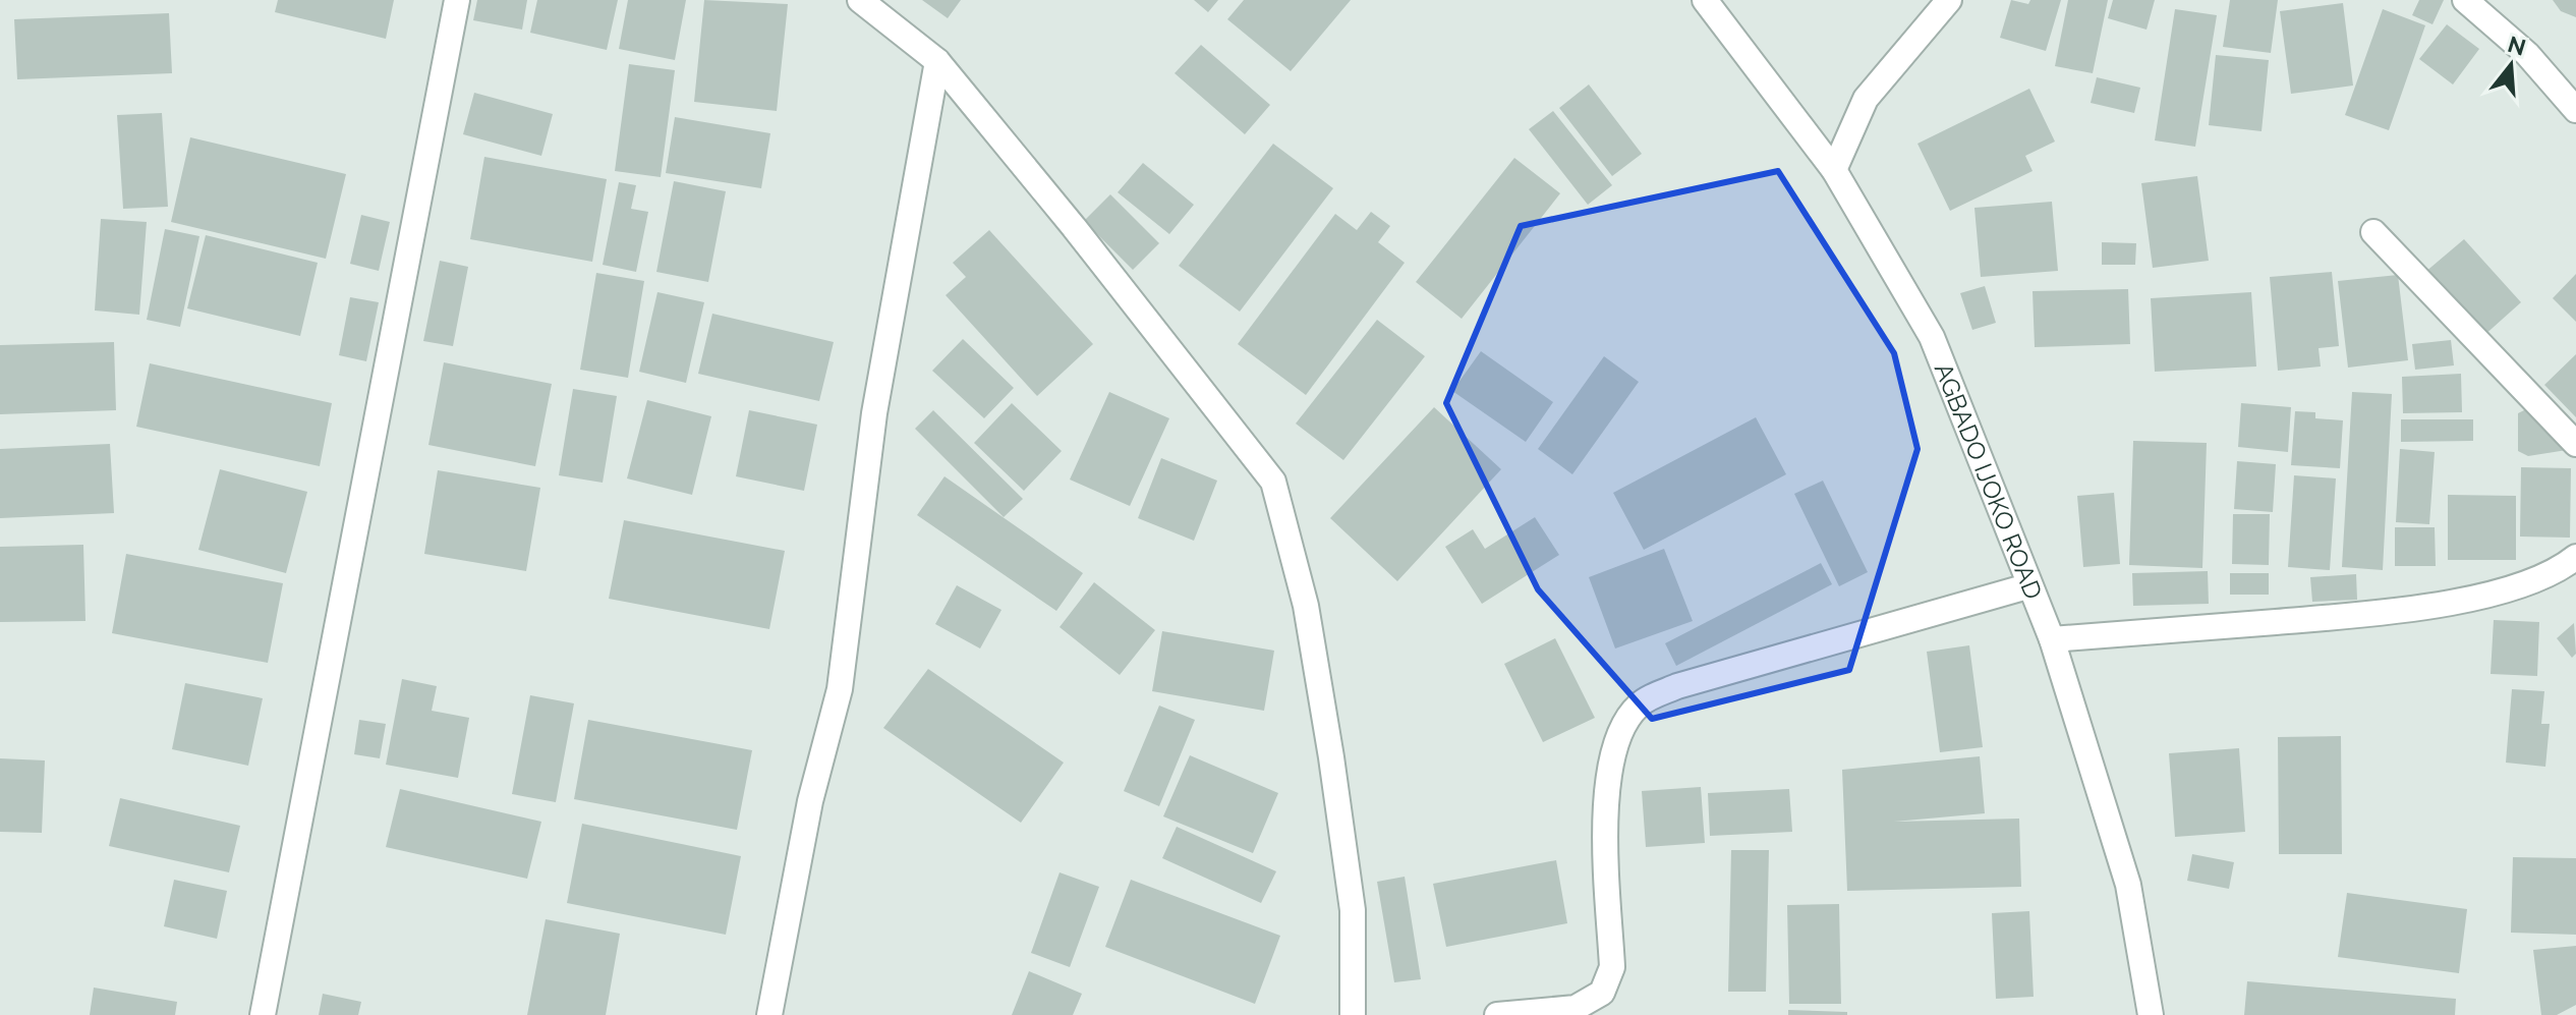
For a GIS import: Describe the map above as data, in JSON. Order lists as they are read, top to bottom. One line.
{"streets":{"street":["AGBADO IJOKO ROAD"]},"north":"top"}
